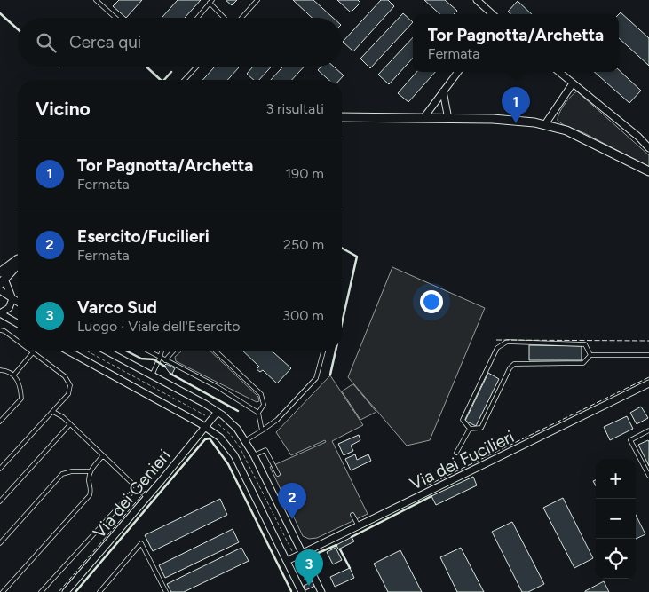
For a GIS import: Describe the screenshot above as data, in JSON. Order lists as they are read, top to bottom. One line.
{"streets":{"street":["Via dei Fucilieri","Via dei Genieri"]},"page":{"popup":["Tor Pagnotta/Archetta","Fermata"],"search":"Cerca qui","heading":["Vicino","3 risultati"],"pins":["1","2","3"],"list":[{"mark":"1","name":"Tor Pagnotta/Archetta","note":"Fermata","value":"190 m"},{"mark":"2","name":"Esercito/Fucilieri","note":"Fermata","value":"250 m"},{"mark":"3","name":"Varco Sud","note":"Luogo · Viale dell'Esercito","value":"300 m"}],"map_buttons":["+","−"]}}
